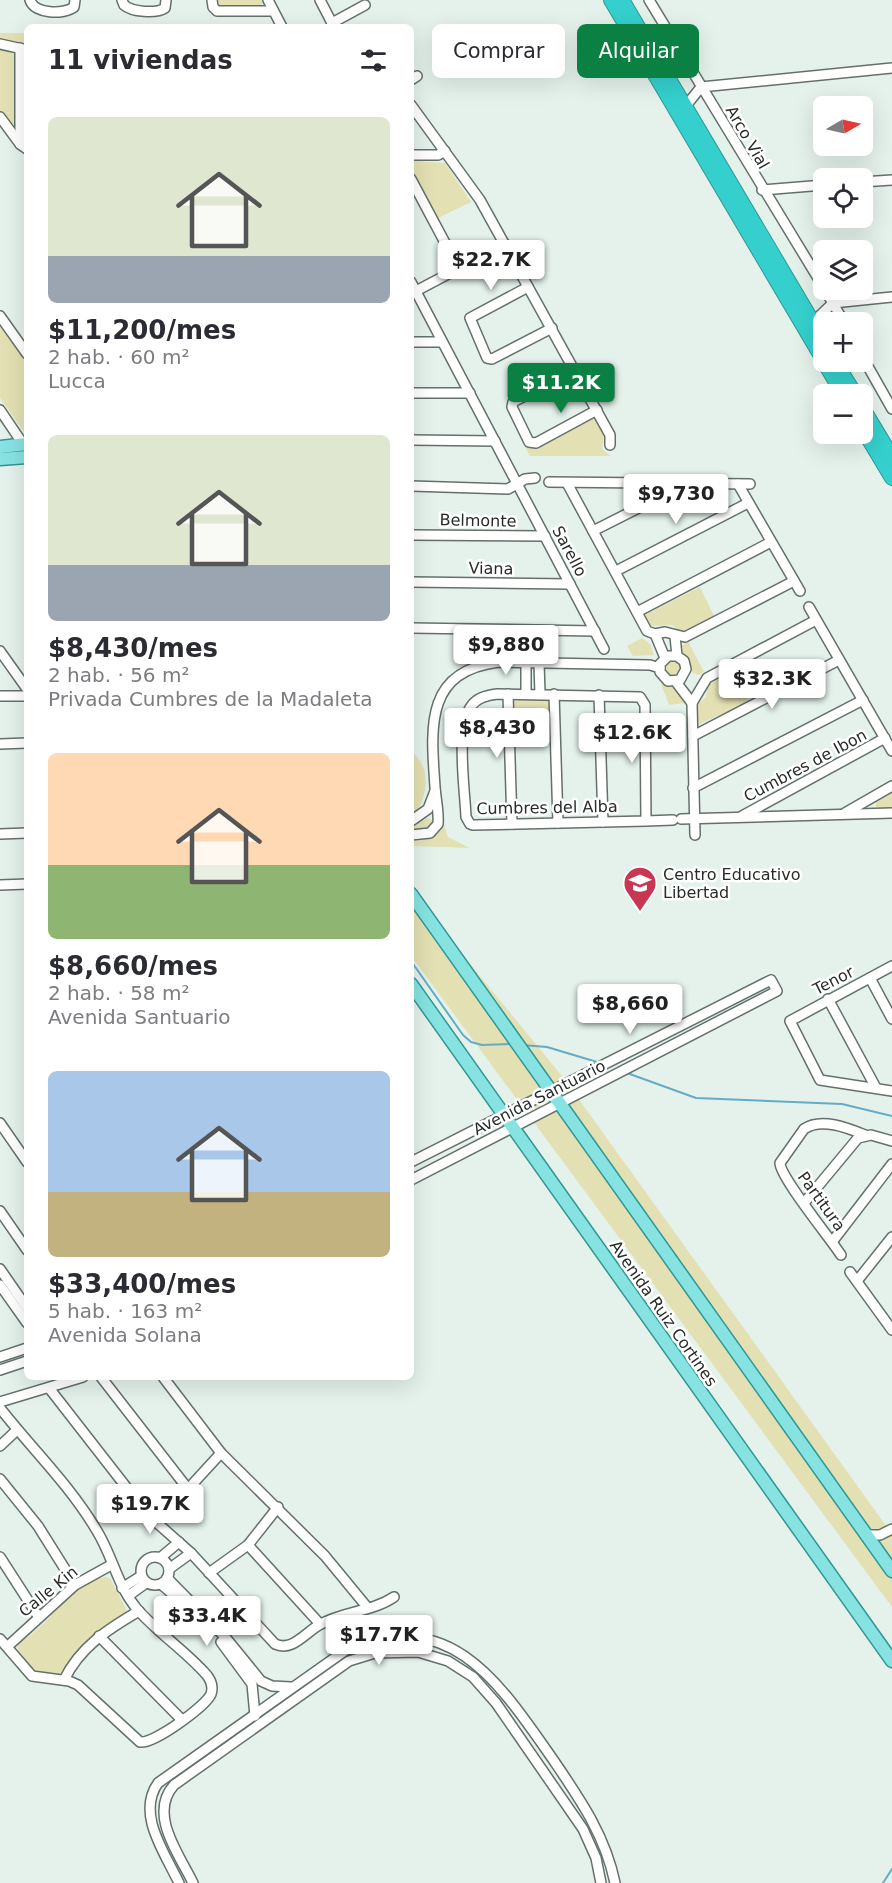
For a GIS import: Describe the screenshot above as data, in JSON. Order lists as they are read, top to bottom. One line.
{"streets":{"main road":["Avenida Ruiz Cortines"],"street":["Arco Vial","Belmonte","Sarello","Viana","Cumbres de Ibon","Cumbres del Alba","Tenor","Avenida Santuario","Partitura","Calle Kin"]},"crossings":[["Belmonte","Sarello"],["Sarello","Viana"],["Cumbres de Ibon","Cumbres del Alba"],["Avenida Santuario","Avenida Ruiz Cortines"]],"places":{"school or university":["Centro Educativo Libertad"]},"north":"right","page":{"chip":["Comprar","Alquilar"],"heading":"11 viviendas","map_buttons":["+","−"],"list":[{"name":"$11,200/mes","note":"2 hab. · 60 m² · Lucca"},{"name":"$8,430/mes","note":"2 hab. · 56 m² · Privada Cumbres de la Madaleta"},{"name":"$8,660/mes","note":"2 hab. · 58 m² · Avenida Santuario"},{"name":"$33,400/mes","note":"5 hab. · 163 m² · Avenida Solana"}],"price":["$22.7K","$11.2K","$9,730","$9,880","$32.3K","$8,430","$12.6K","$8,660","$19.7K","$33.4K","$17.7K"]}}
